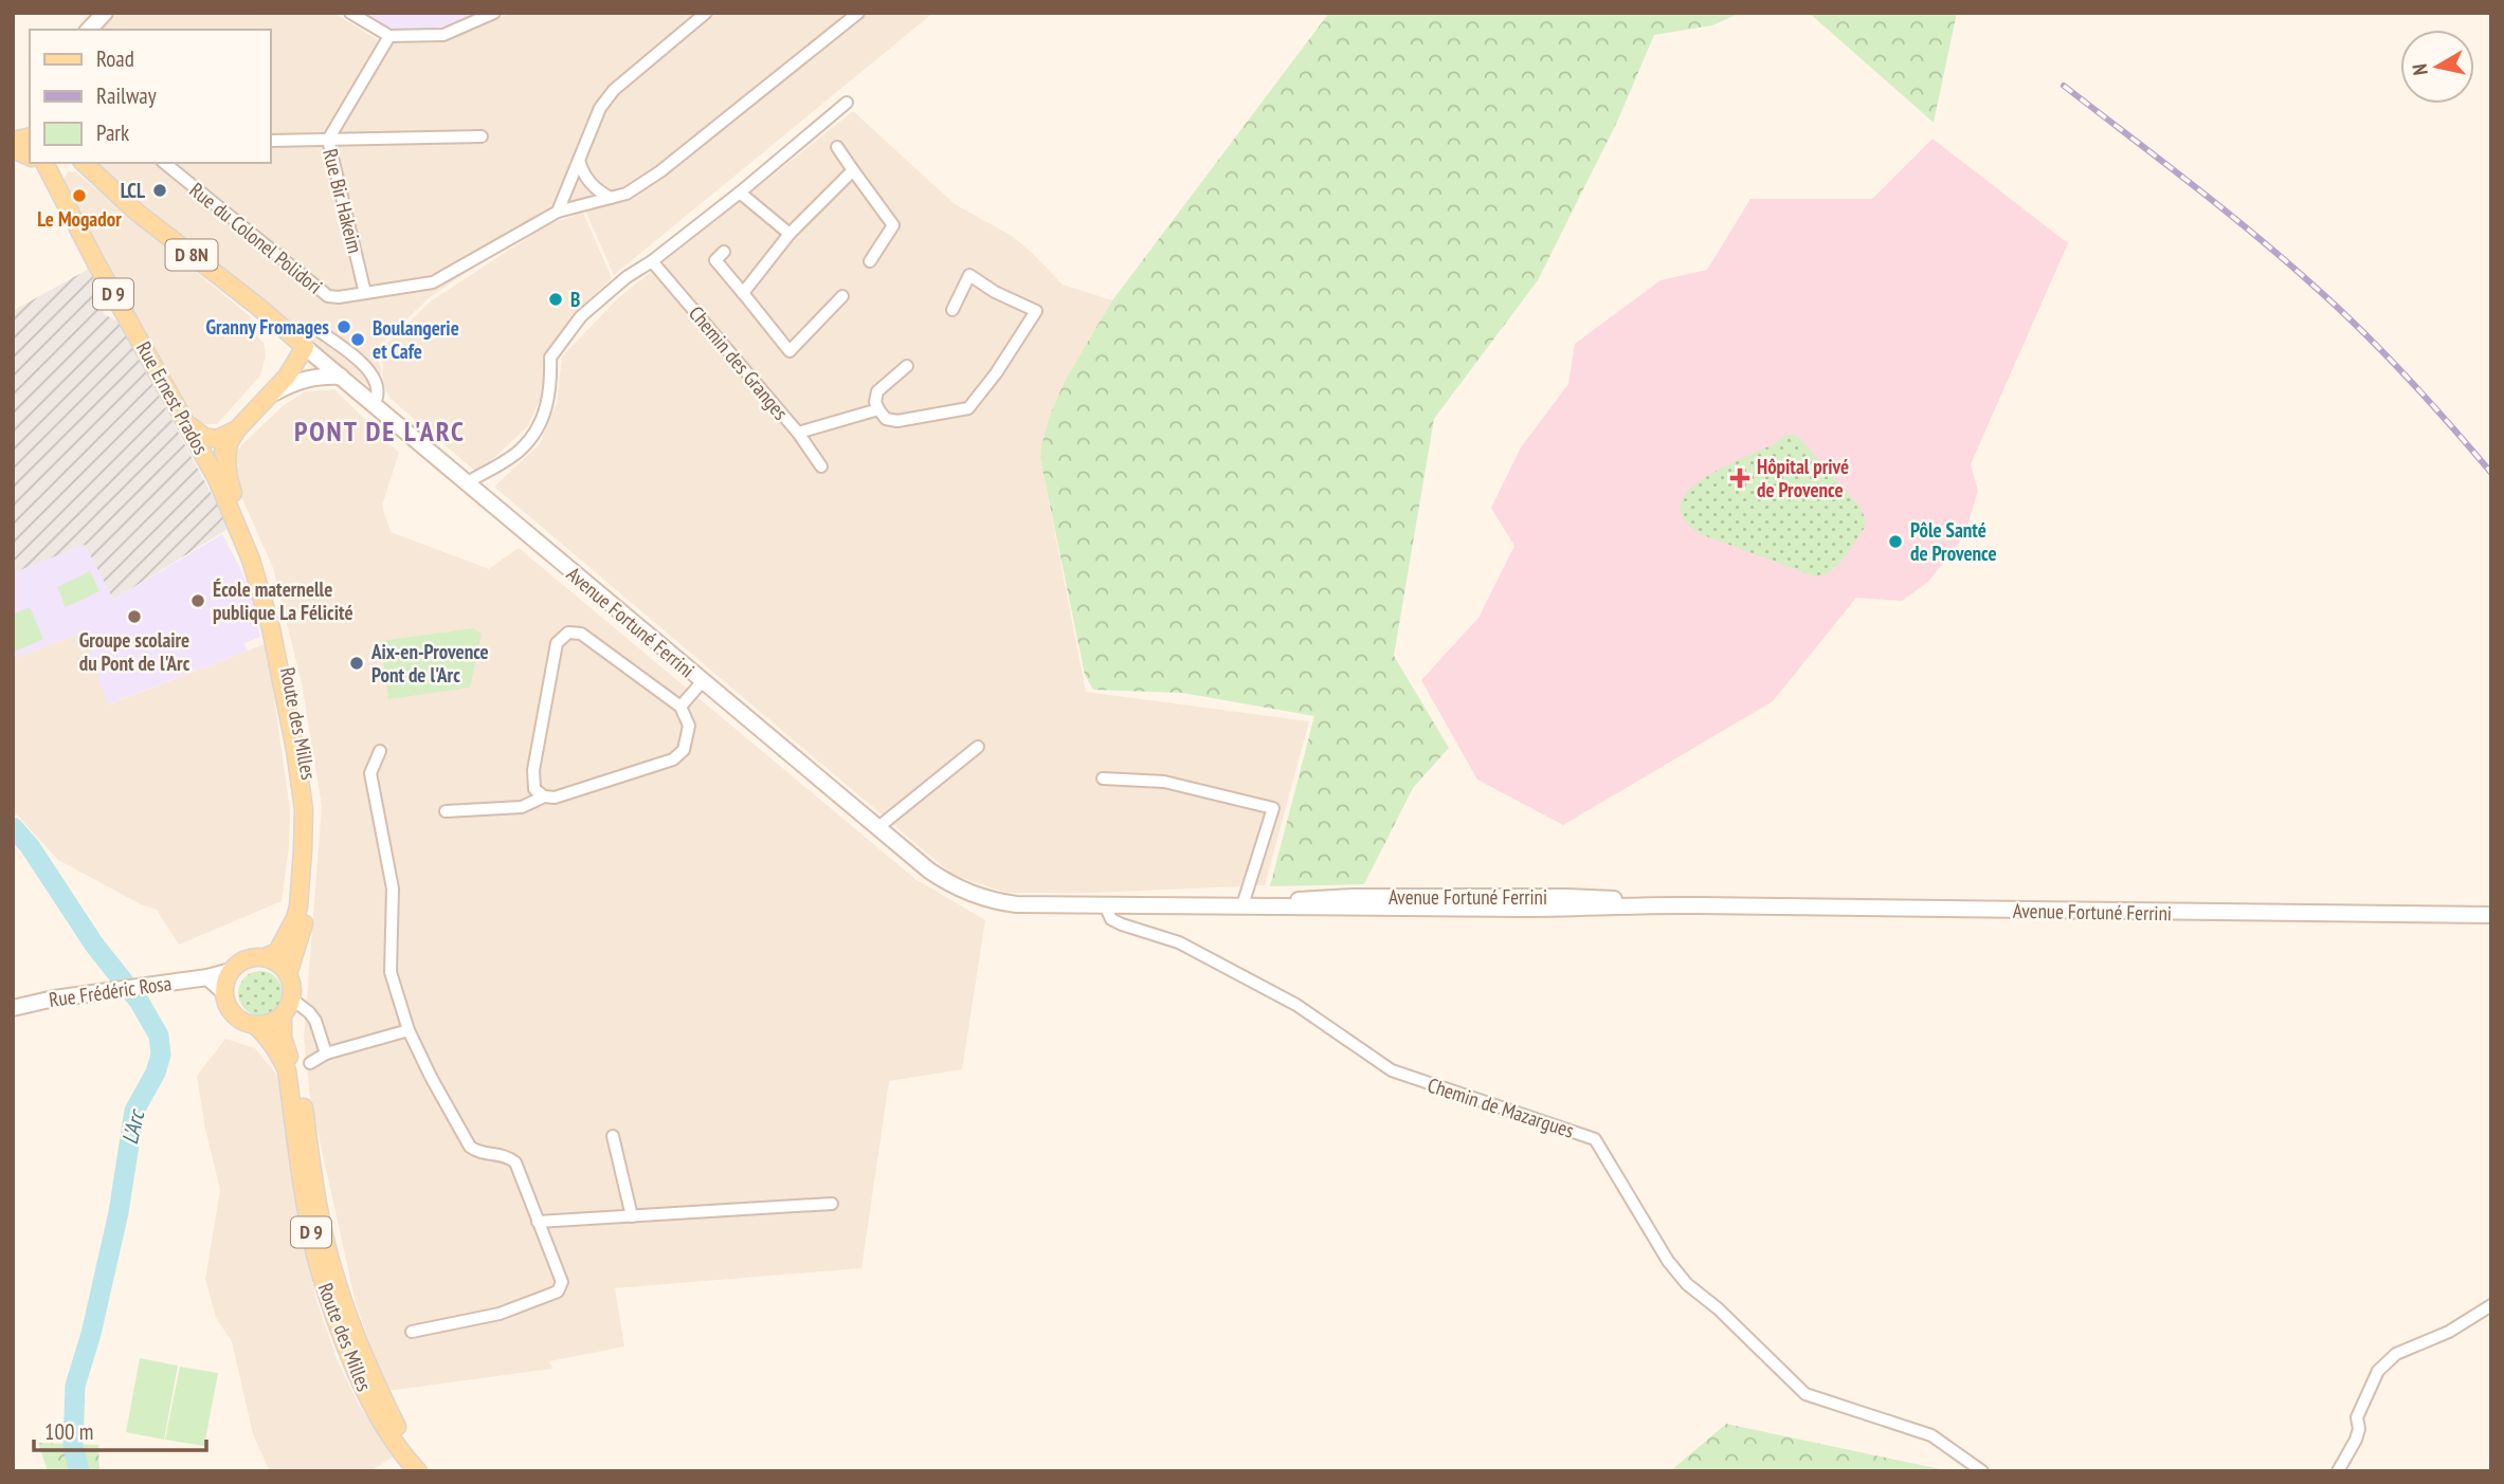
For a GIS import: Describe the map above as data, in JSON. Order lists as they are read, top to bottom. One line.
{"streets":{"main road":["D 8N","D 9","Rue Ernest Prados","Avenue Fortuné Ferrini","Route des Milles","Rue Frédéric Rosa"],"street":["Rue Bir Hakeim","Rue du Colonel Polidori","Chemin des Granges","Chemin de Mazargues"]},"crossings":[["Rue Bir Hakeim","Rue du Colonel Polidori"],["Rue Ernest Prados","Route des Milles"],["Avenue Fortuné Ferrini","Chemin de Mazargues"],["Route des Milles","Rue Frédéric Rosa"]],"districts":["PONT DE L'ARC"],"water":["L'Arc"],"places":{"other":["LCL","Le Mogador","B","Granny Fromages","Boulangerie et Cafe","Pôle Santé de Provence","École maternelle publique La Félicité","Groupe scolaire du Pont de l'Arc","Aix-en-Provence Pont de l'Arc"],"health":["Hôpital privé de Provence"]},"legend":["Road","Railway","Park"],"scale_bar":"100 m","north":"left"}
